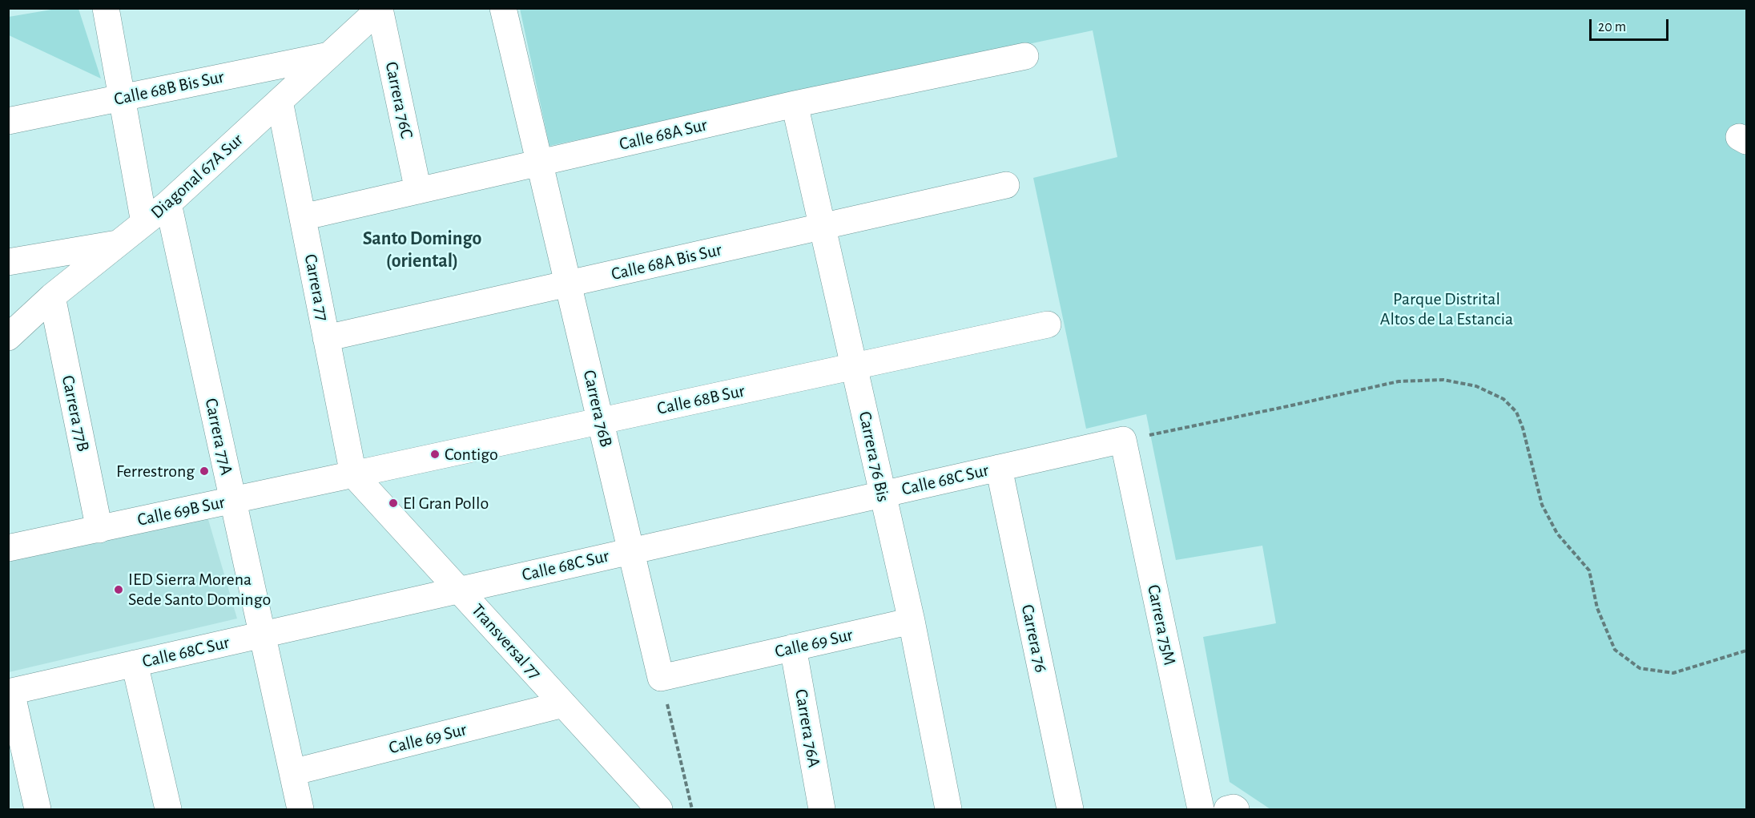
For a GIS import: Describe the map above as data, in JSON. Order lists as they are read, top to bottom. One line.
{"streets":{"street":["Calle 68B Bis Sur","Carrera 76C","Calle 68A Sur","Diagonal 67A Sur","Calle 68A Bis Sur","Carrera 77","Calle 68B Sur","Carrera 76B","Carrera 77B","Carrera 77A","Carrera 76 Bis","Calle 68C Sur","Calle 69B Sur","Carrera 75M","Carrera 76","Transversal 77","Calle 69 Sur","Carrera 76A"]},"crossings":[["Calle 68B Bis Sur","Diagonal 67A Sur"],["Carrera 76C","Calle 68A Sur"],["Carrera 76C","Diagonal 67A Sur"],["Calle 68A Sur","Carrera 77"],["Calle 68A Sur","Carrera 76B"],["Calle 68A Sur","Carrera 76 Bis"],["Diagonal 67A Sur","Carrera 77"],["Diagonal 67A Sur","Carrera 77B"],["Diagonal 67A Sur","Carrera 77A"],["Calle 68A Bis Sur","Carrera 77"],["Calle 68A Bis Sur","Carrera 76B"],["Calle 68A Bis Sur","Carrera 76 Bis"],["Carrera 77","Calle 68B Sur"],["Carrera 77","Calle 69B Sur"],["Carrera 77","Transversal 77"],["Calle 68B Sur","Carrera 76B"],["Calle 68B Sur","Carrera 76 Bis"],["Calle 68B Sur","Calle 69B Sur"],["Calle 68B Sur","Transversal 77"],["Carrera 76B","Calle 68C Sur"],["Carrera 76B","Calle 69 Sur"],["Carrera 77B","Calle 69B Sur"],["Carrera 77A","Calle 68C Sur"],["Carrera 77A","Calle 69B Sur"],["Carrera 77A","Calle 69 Sur"],["Carrera 76 Bis","Calle 68C Sur"],["Carrera 76 Bis","Calle 69 Sur"],["Calle 68C Sur","Carrera 75M"],["Calle 68C Sur","Carrera 76"],["Calle 68C Sur","Transversal 77"],["Calle 69B Sur","Transversal 77"],["Transversal 77","Calle 69 Sur"],["Calle 69 Sur","Carrera 76A"]],"districts":["Santo Domingo (oriental)"],"parks":["Parque Distrital Altos de La Estancia"],"places":["Contigo","Ferrestrong","El Gran Pollo","IED Sierra Morena Sede Santo Domingo"],"scale_bar":"20 m"}
